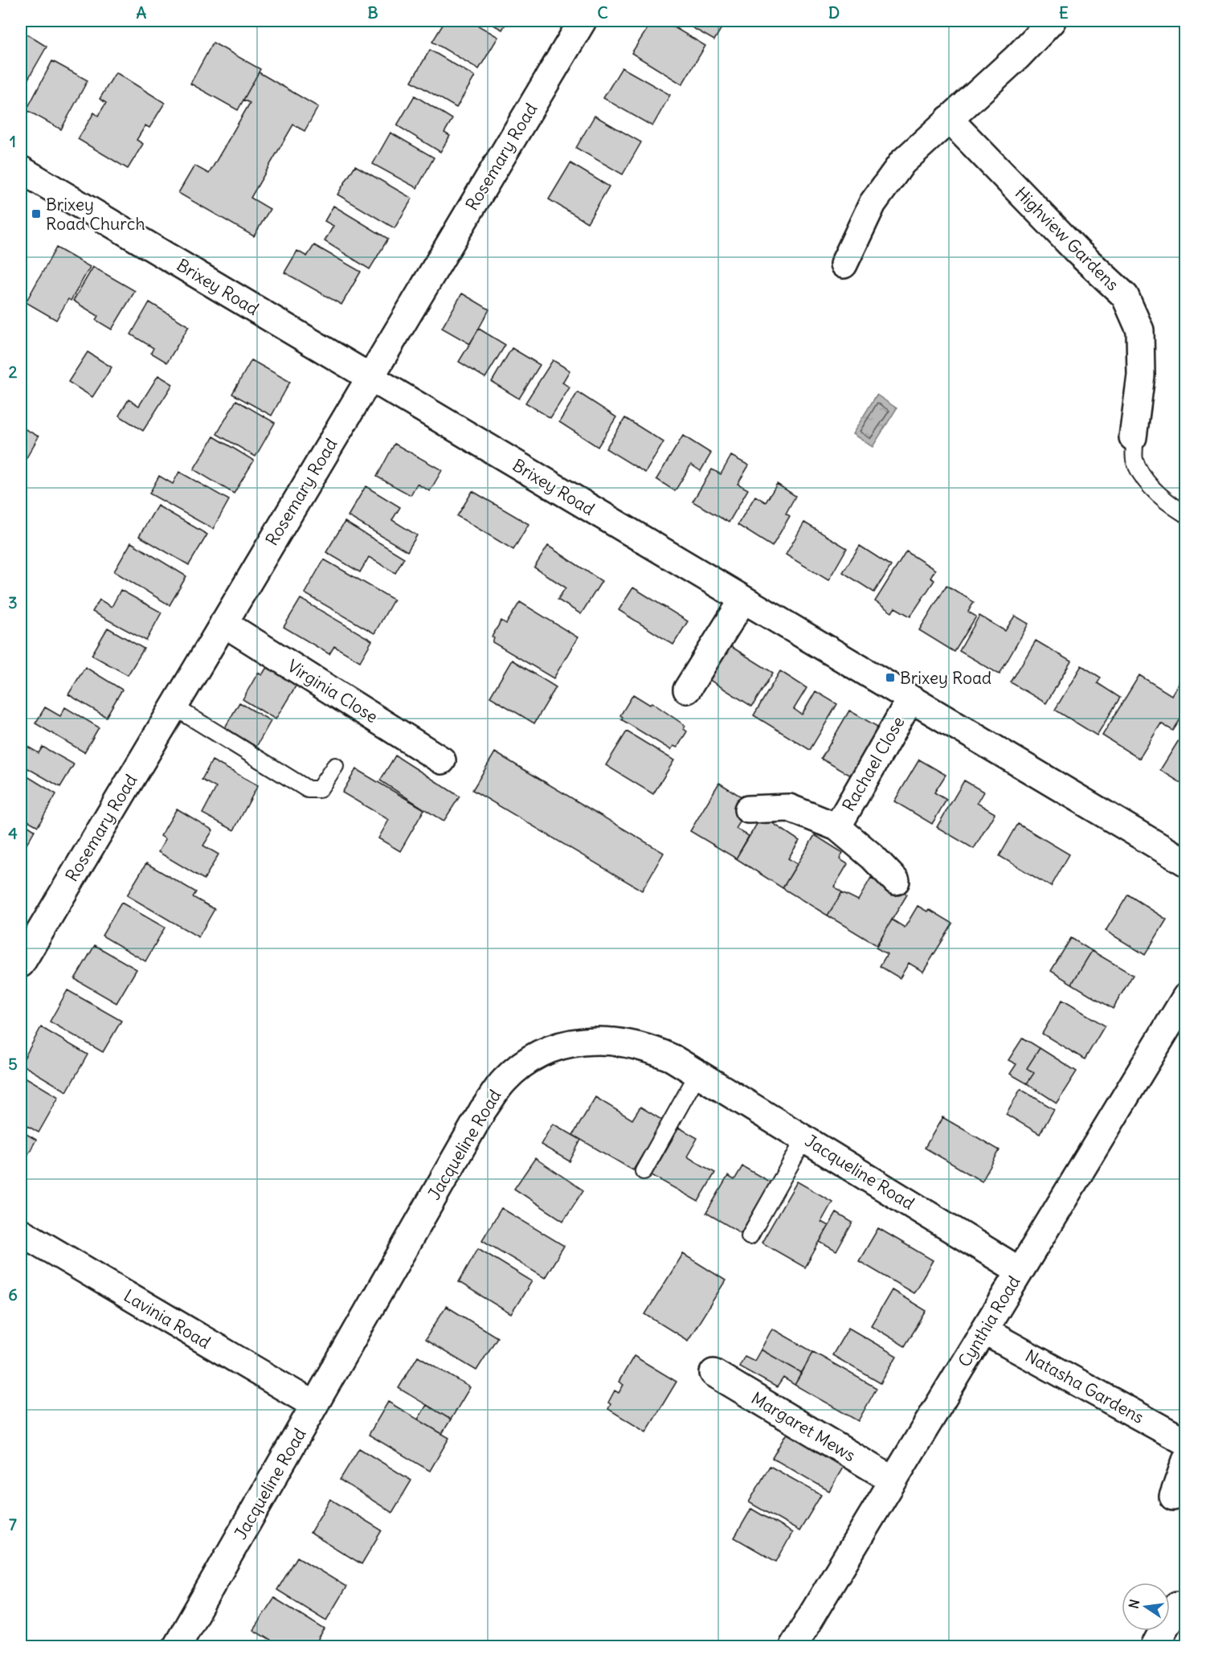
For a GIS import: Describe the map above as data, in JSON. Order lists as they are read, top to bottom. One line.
{"streets":{"street":["Rosemary Road","Highview Gardens","Brixey Road","Virginia Close","Rachael Close","Jacqueline Road","Lavinia Road","Cynthia Road","Natasha Gardens","Margaret Mews"]},"crossings":[["Rosemary Road","Brixey Road"],["Rosemary Road","Virginia Close"],["Brixey Road","Rachael Close"],["Jacqueline Road","Lavinia Road"],["Jacqueline Road","Cynthia Road"],["Cynthia Road","Natasha Gardens"],["Cynthia Road","Margaret Mews"]],"places":{"transit":["Brixey Road Church","Brixey Road"]},"north":"left","grid":{"columns":["A","B","C","D","E"],"rows":["1","2","3","4","5","6","7"]}}
